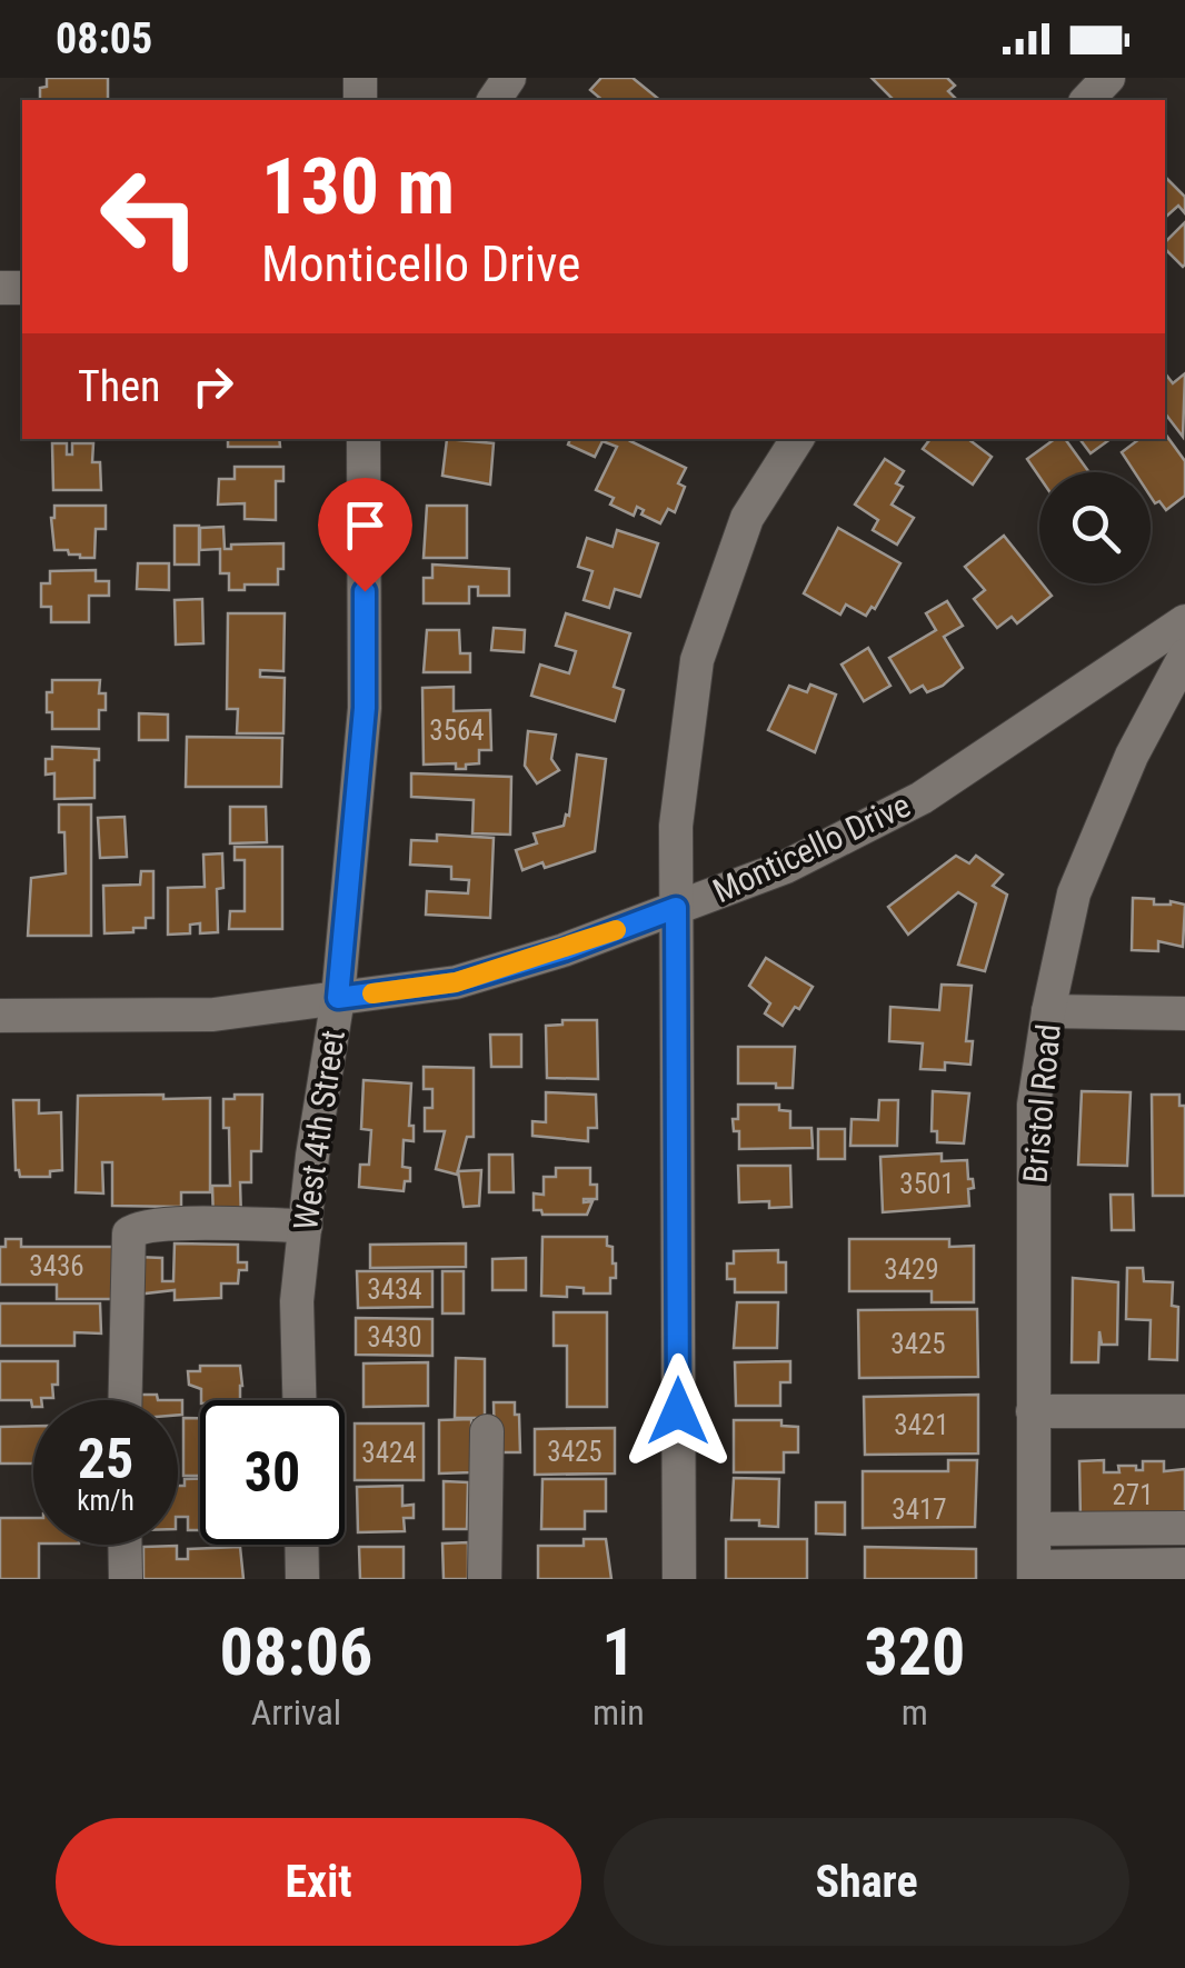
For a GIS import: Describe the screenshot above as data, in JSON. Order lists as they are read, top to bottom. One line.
{"streets":{"street":["Monticello Drive","Bristol Road","West 4th Street"]},"crossings":[["Monticello Drive","West 4th Street"]],"house_numbers":["3564","3501","3436","3429","3434","3430","3425","3421","3425","3424","271","3417"],"page":{"status":"08:05","turn":["130 m","Monticello Drive"],"then":"Then","speed":"25 km/h","limit":"30","eta":["08:06","Arrival","1","min","320","m"],"buttons":["Exit","Share"]}}
